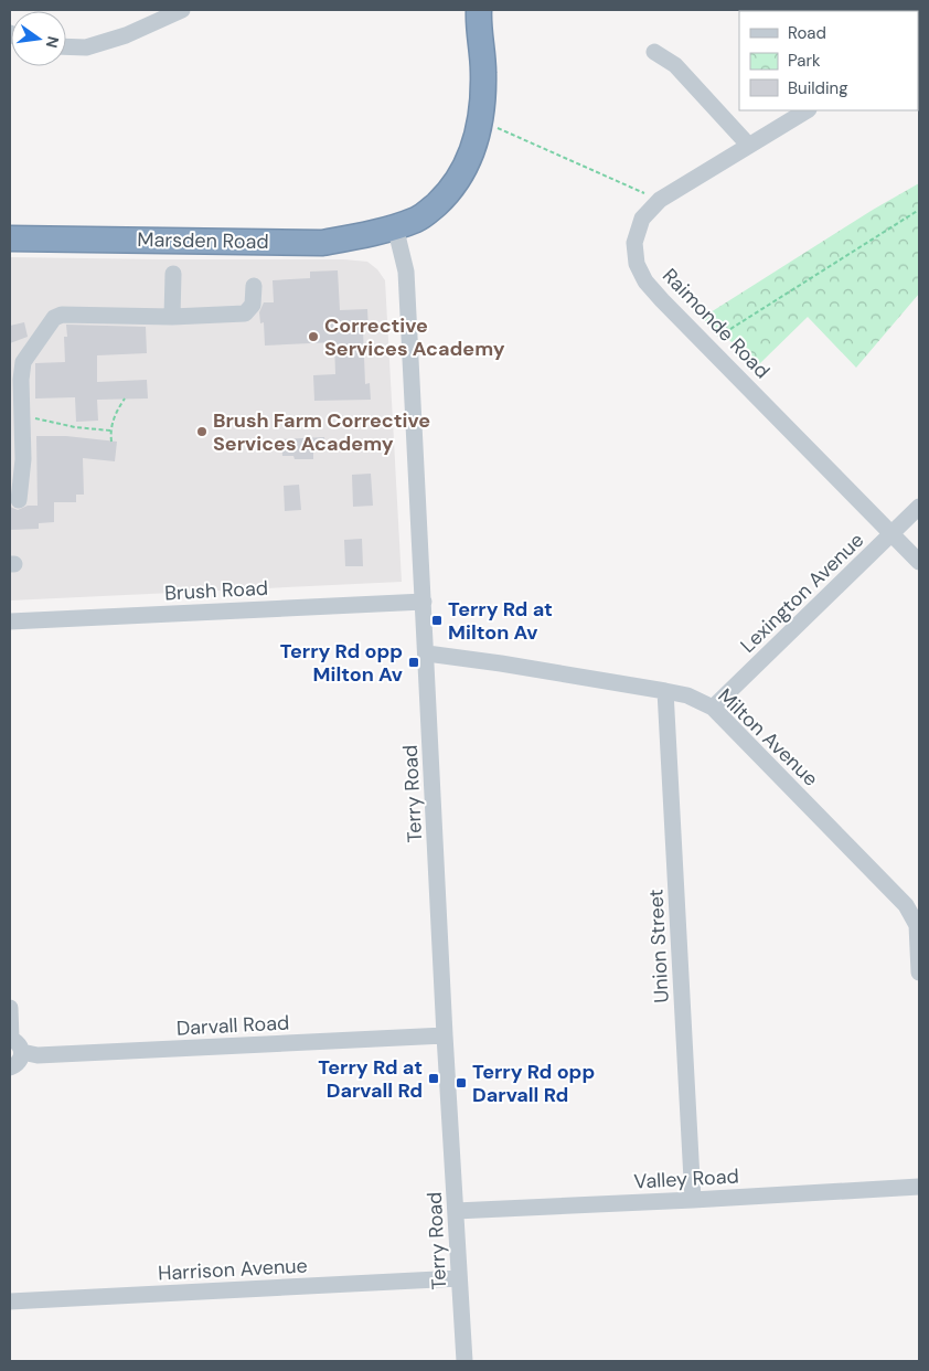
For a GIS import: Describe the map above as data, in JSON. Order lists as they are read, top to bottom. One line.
{"streets":{"highway":["Marsden Road"],"street":["Raimonde Road","Brush Road","Lexington Avenue","Milton Avenue","Terry Road","Union Street","Darvall Road","Valley Road","Harrison Avenue"]},"crossings":[["Marsden Road","Terry Road"],["Raimonde Road","Lexington Avenue"],["Brush Road","Terry Road"],["Lexington Avenue","Milton Avenue"],["Milton Avenue","Terry Road"],["Milton Avenue","Union Street"],["Terry Road","Darvall Road"],["Terry Road","Valley Road"],["Terry Road","Harrison Avenue"],["Union Street","Valley Road"]],"places":{"other":["Corrective Services Academy","Brush Farm Corrective Services Academy"],"transit":["Terry Rd at Milton Av","Terry Rd opp Milton Av","Terry Rd at Darvall Rd","Terry Rd opp Darvall Rd"]},"legend":["Road","Park","Building"],"north":"right"}
